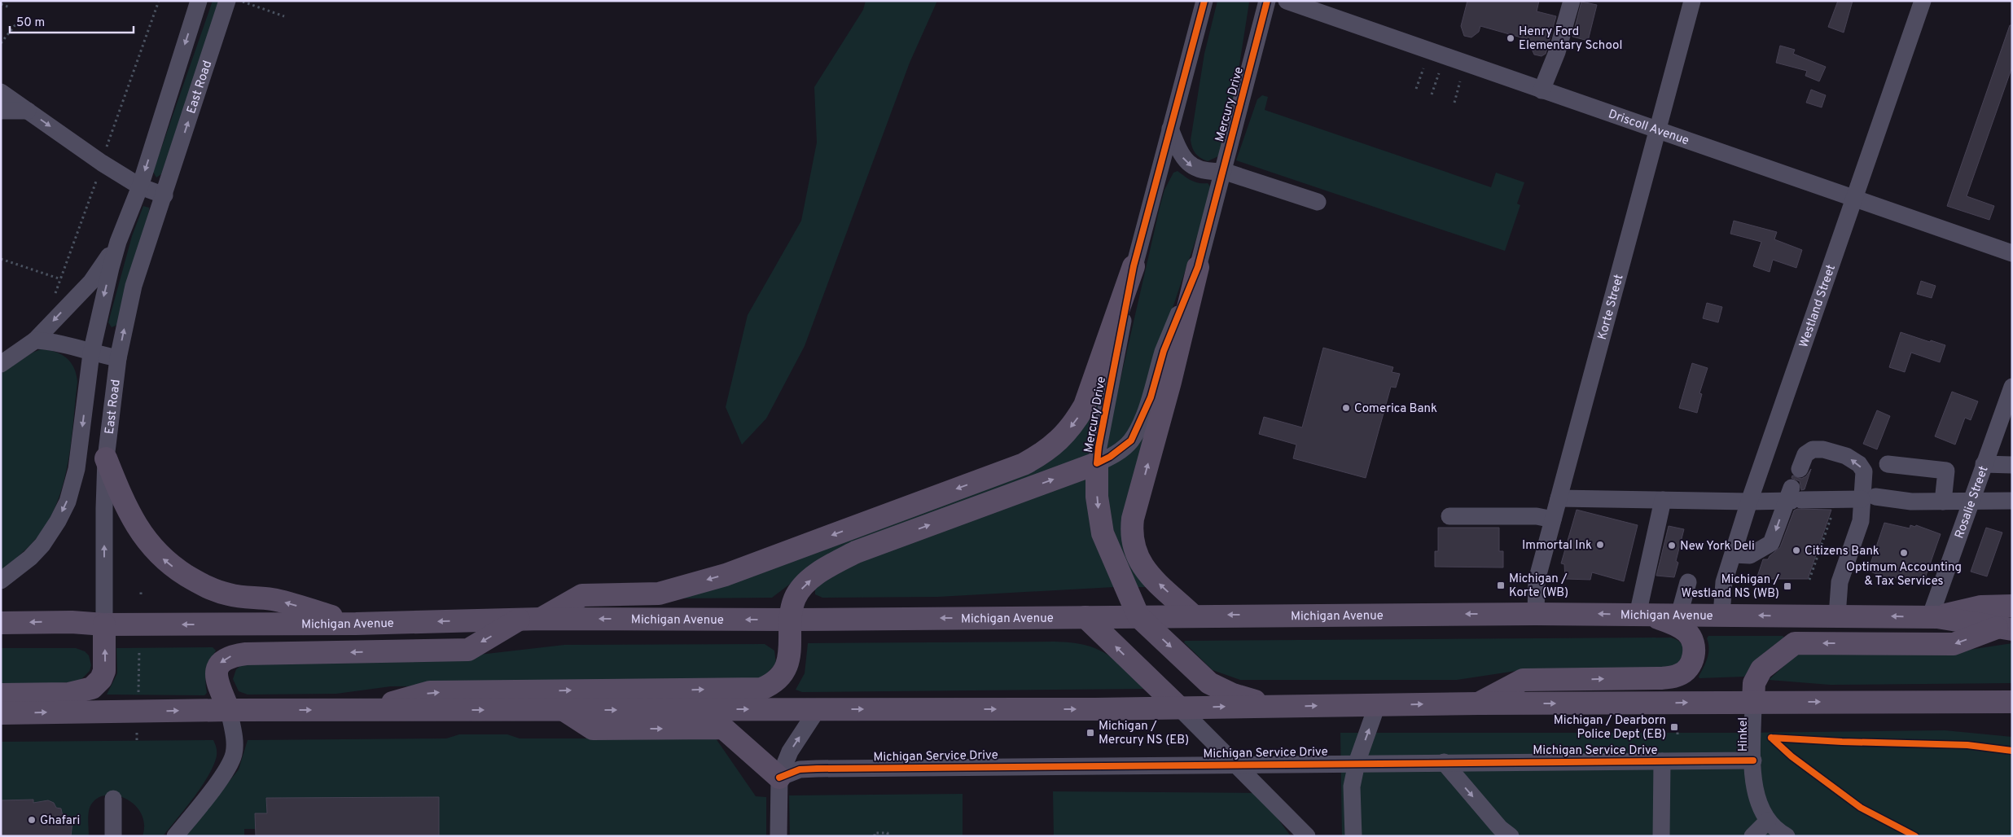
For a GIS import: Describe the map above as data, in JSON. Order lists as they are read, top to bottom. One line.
{"streets":{"main road":["Michigan Avenue"],"street":["East Road","Mercury Drive","Driscoll Avenue","Korte Street","Westland Street","Rosalie Street","Hinkel","Michigan Service Drive"]},"crossings":[["East Road","Michigan Avenue"],["Driscoll Avenue","Korte Street"],["Driscoll Avenue","Westland Street"],["Korte Street","Michigan Avenue"],["Westland Street","Michigan Avenue"],["Rosalie Street","Michigan Avenue"],["Hinkel","Michigan Service Drive"]],"places":{"other":["Henry Ford Elementary School","Comerica Bank","Immortal Ink","New York Deli","Citizens Bank","Optimum Accounting & Tax Services","Ghafari"],"transit":["Michigan / Korte (WB)","Michigan / Westland NS (WB)","Michigan / Dearborn Police Dept (EB)","Michigan / Mercury NS (EB)"]},"scale_bar":"50 m"}
